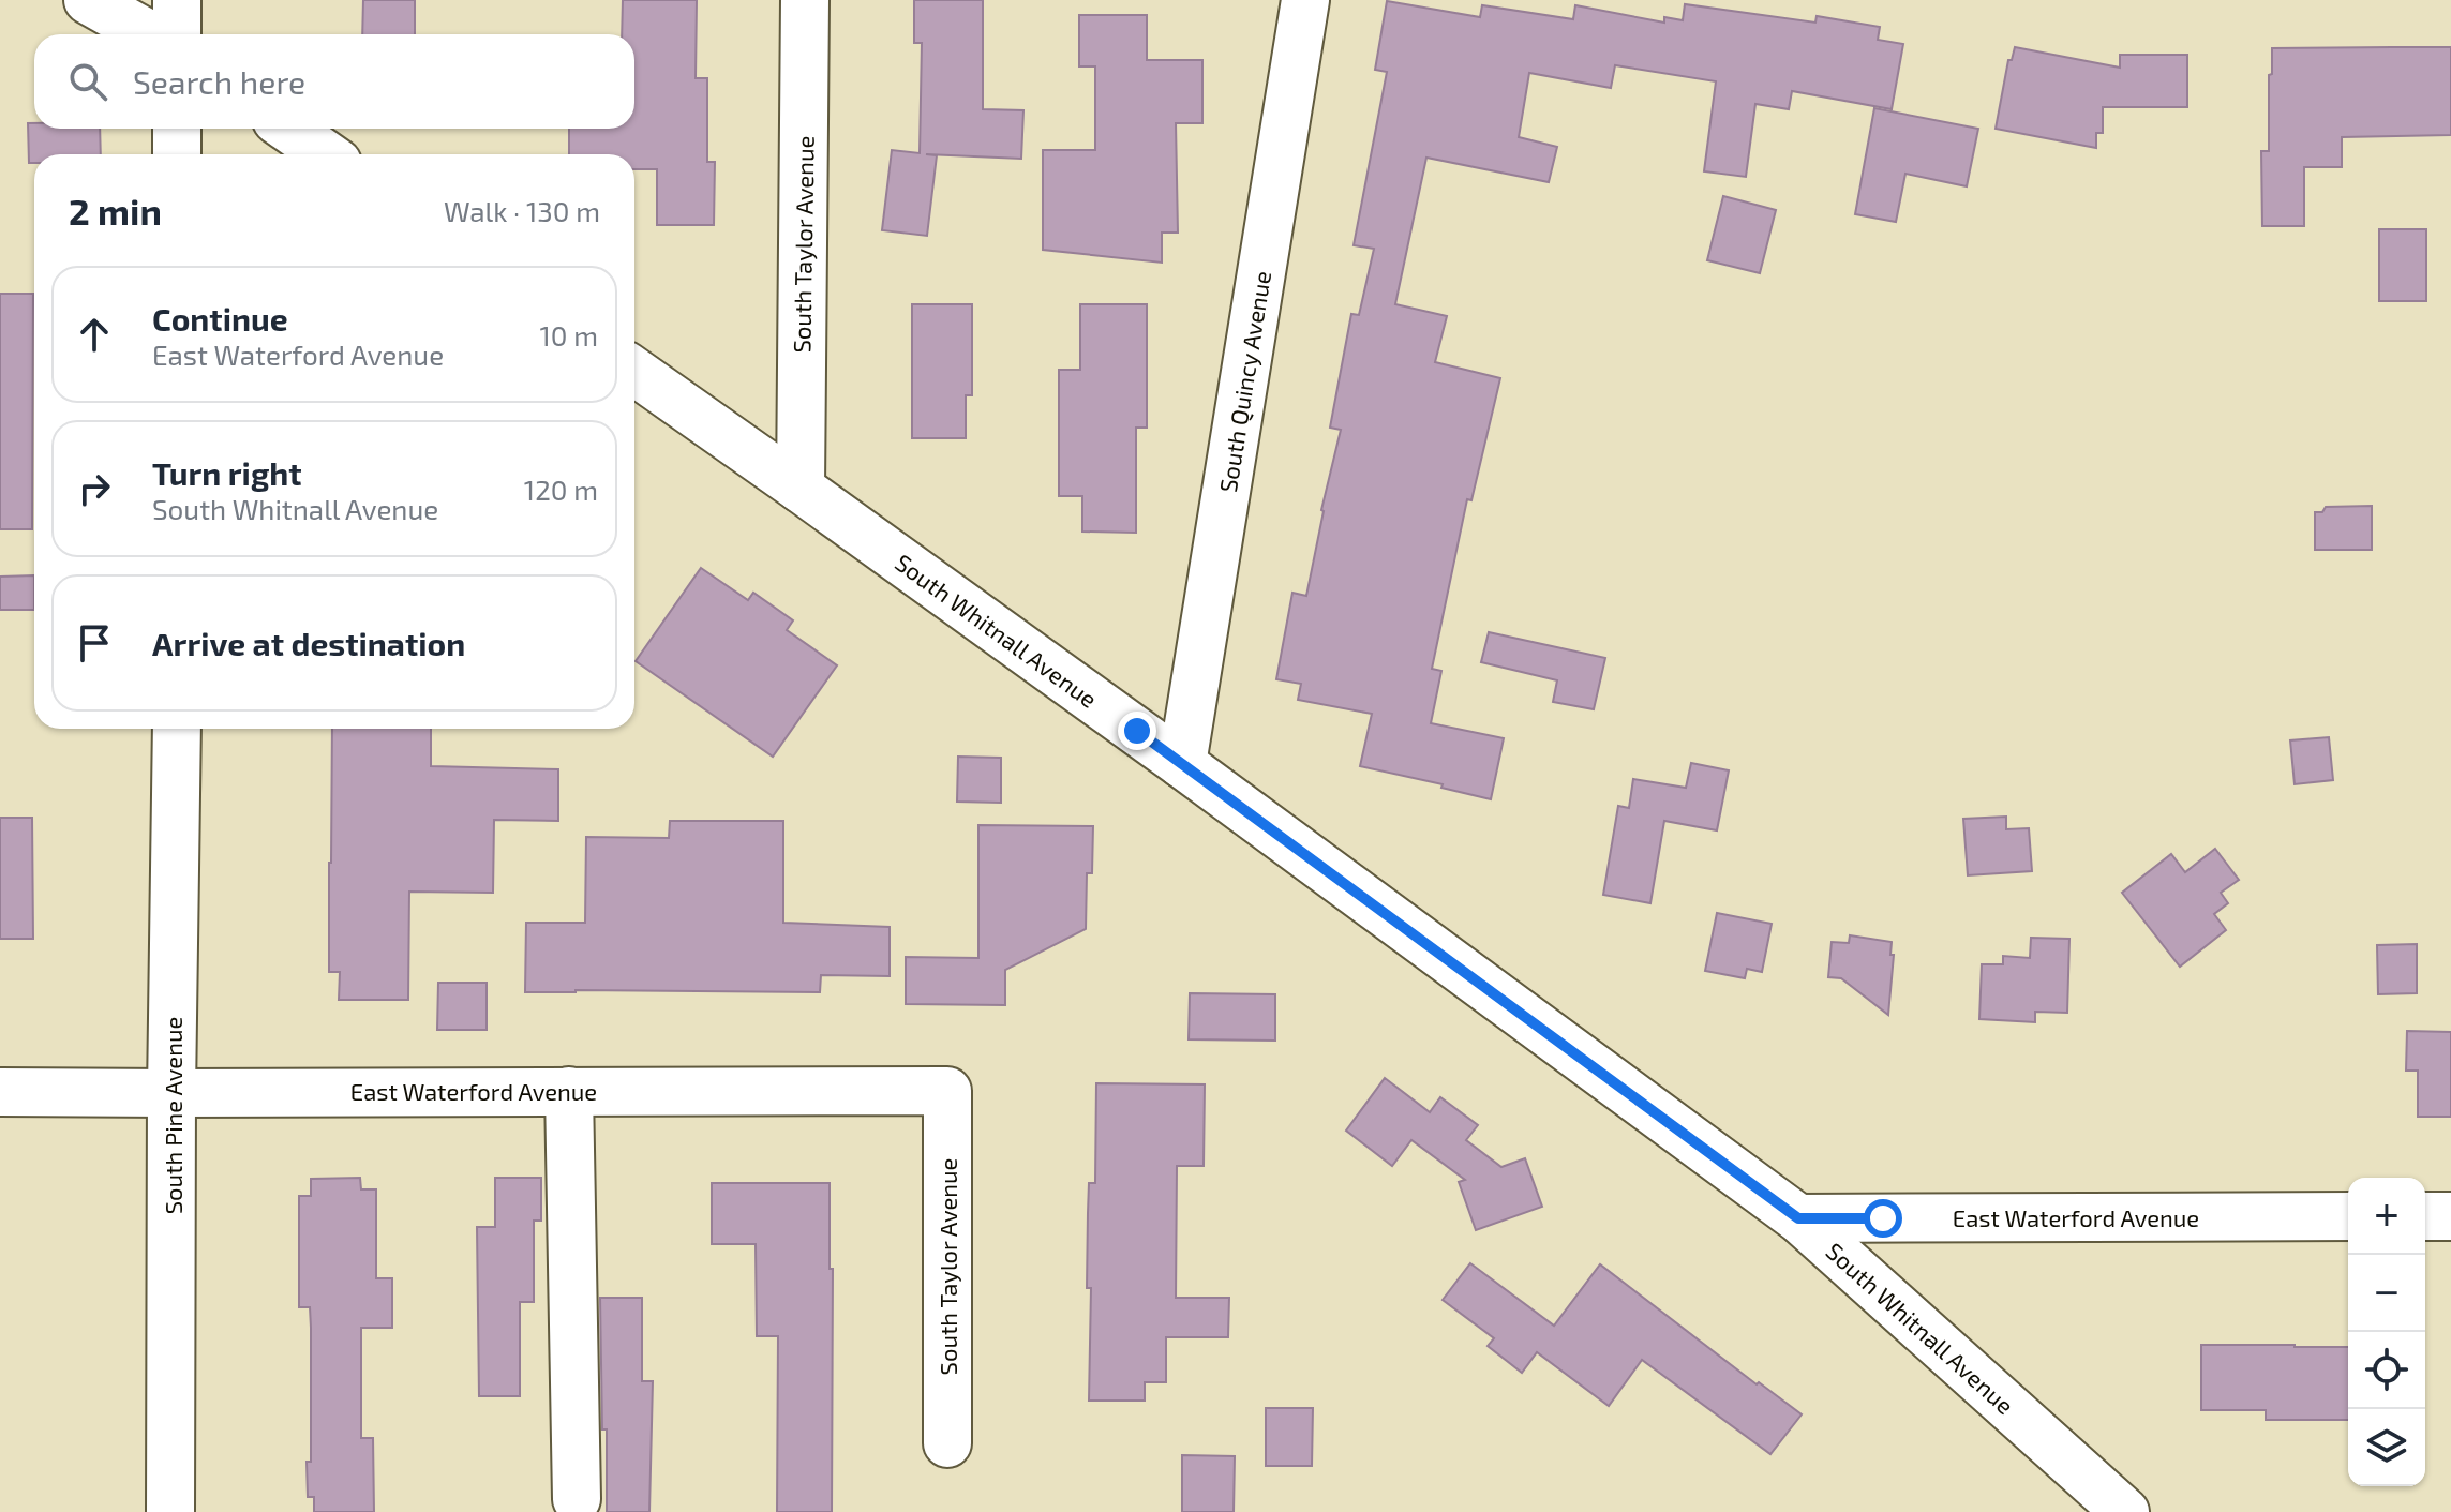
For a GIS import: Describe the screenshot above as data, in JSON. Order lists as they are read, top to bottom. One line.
{"streets":{"street":["South Taylor Avenue","South Quincy Avenue","South Whitnall Avenue","East Waterford Avenue","South Pine Avenue"]},"crossings":[["South Taylor Avenue","South Whitnall Avenue"],["South Taylor Avenue","East Waterford Avenue"],["South Quincy Avenue","South Whitnall Avenue"],["South Whitnall Avenue","East Waterford Avenue"],["East Waterford Avenue","South Pine Avenue"]],"page":{"search":"Search here","heading":["2 min","Walk · 130 m"],"list":[["Continue","East Waterford Avenue","10 m"],["Turn right","South Whitnall Avenue","120 m"],"Arrive at destination"],"map_buttons":["+","−"]}}
